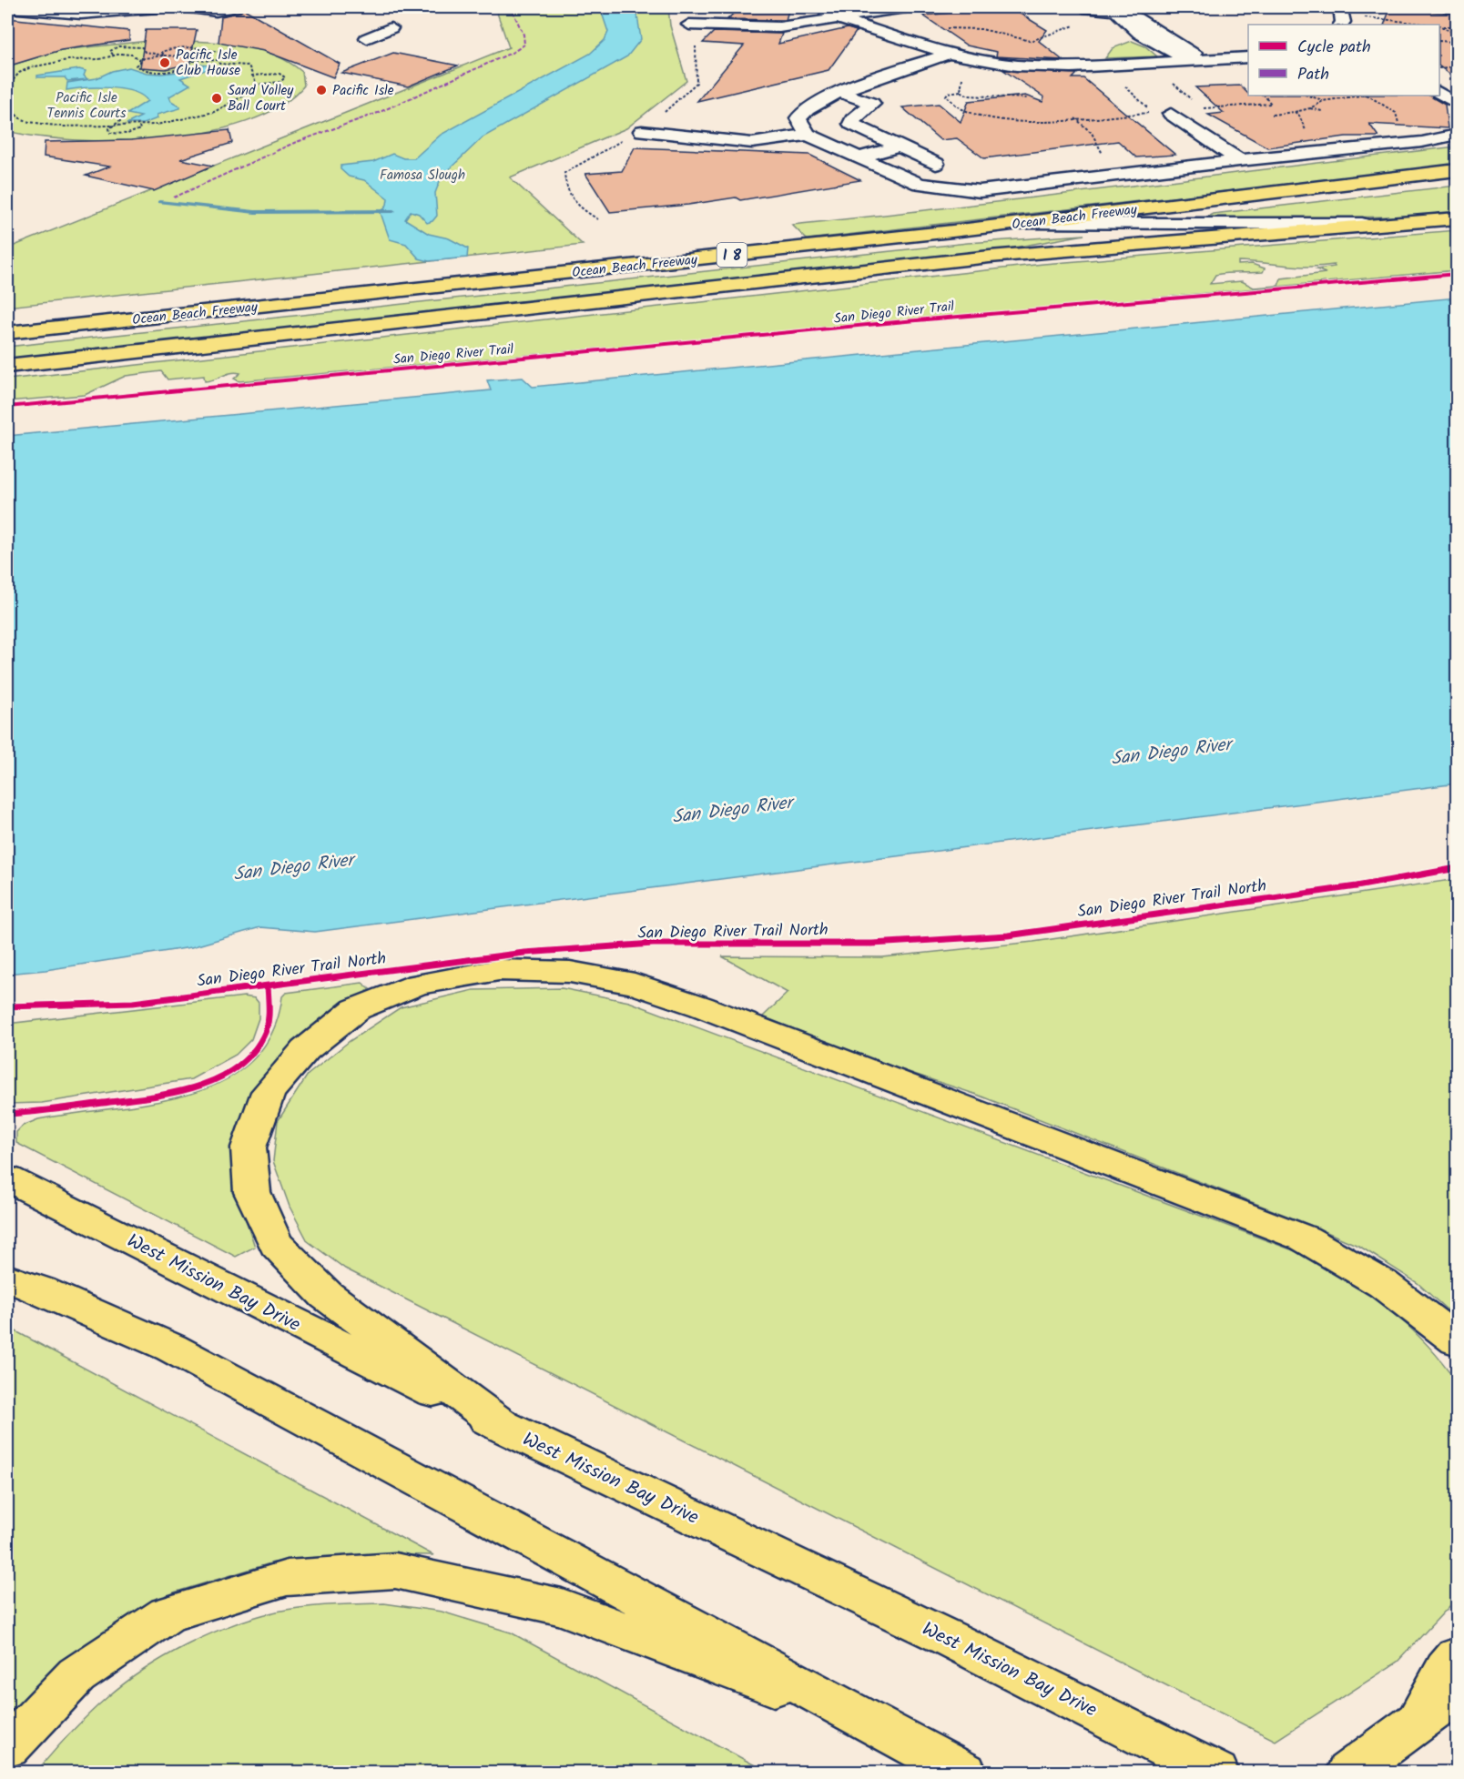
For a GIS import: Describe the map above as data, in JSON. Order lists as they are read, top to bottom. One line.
{"streets":{"main road":["Ocean Beach Freeway","I 8","West Mission Bay Drive"],"cycle path":["San Diego River Trail","San Diego River Trail North"]},"water":["San Diego River"],"parks":["Pacific Isle Tennis Courts","Famosa Slough"],"places":["Pacific Isle Club House","Pacific Isle","Sand Volley Ball Court"],"legend":["Cycle path","Path"]}
